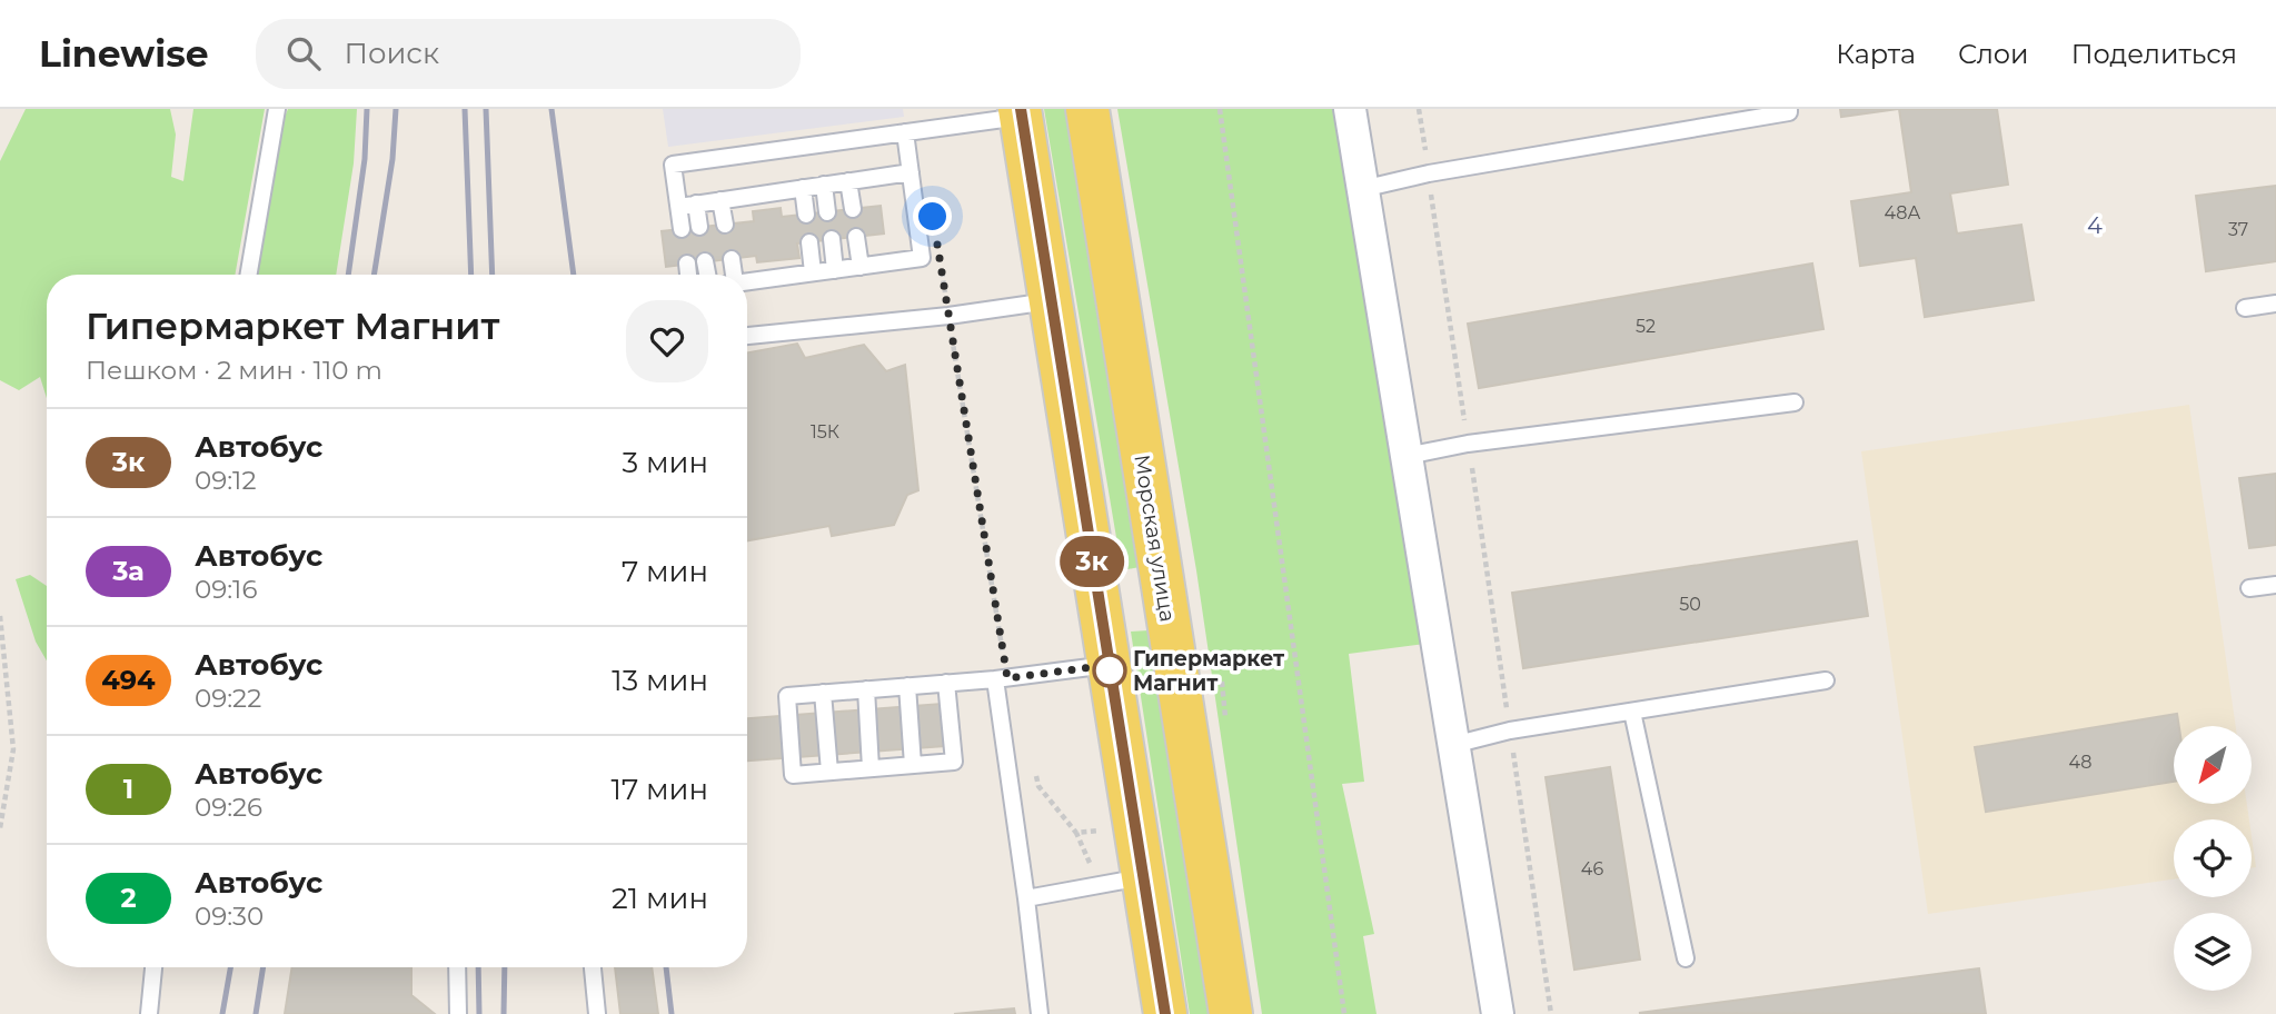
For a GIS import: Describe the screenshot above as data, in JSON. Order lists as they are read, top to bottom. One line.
{"streets":{"main road":["Морская улица"]},"districts":["4"],"places":["Гипермаркет Магнит"],"lines":["bus line 3к"],"house_numbers":["48А","37","52","15К","50","48","46"],"north":"bottom left","page":{"header":"Linewise","search":"Поиск","nav":["Карта","Слои","Поделиться"],"on_map":"3к","heading":["Гипермаркет Магнит","Пешком · 2 мин · 110 m"],"list":[{"mark":"3к","name":"Автобус","note":"09:12","value":"3 мин"},{"mark":"3а","name":"Автобус","note":"09:16","value":"7 мин"},{"mark":"494","name":"Автобус","note":"09:22","value":"13 мин"},{"mark":"1","name":"Автобус","note":"09:26","value":"17 мин"},{"mark":"2","name":"Автобус","note":"09:30","value":"21 мин"}]}}
